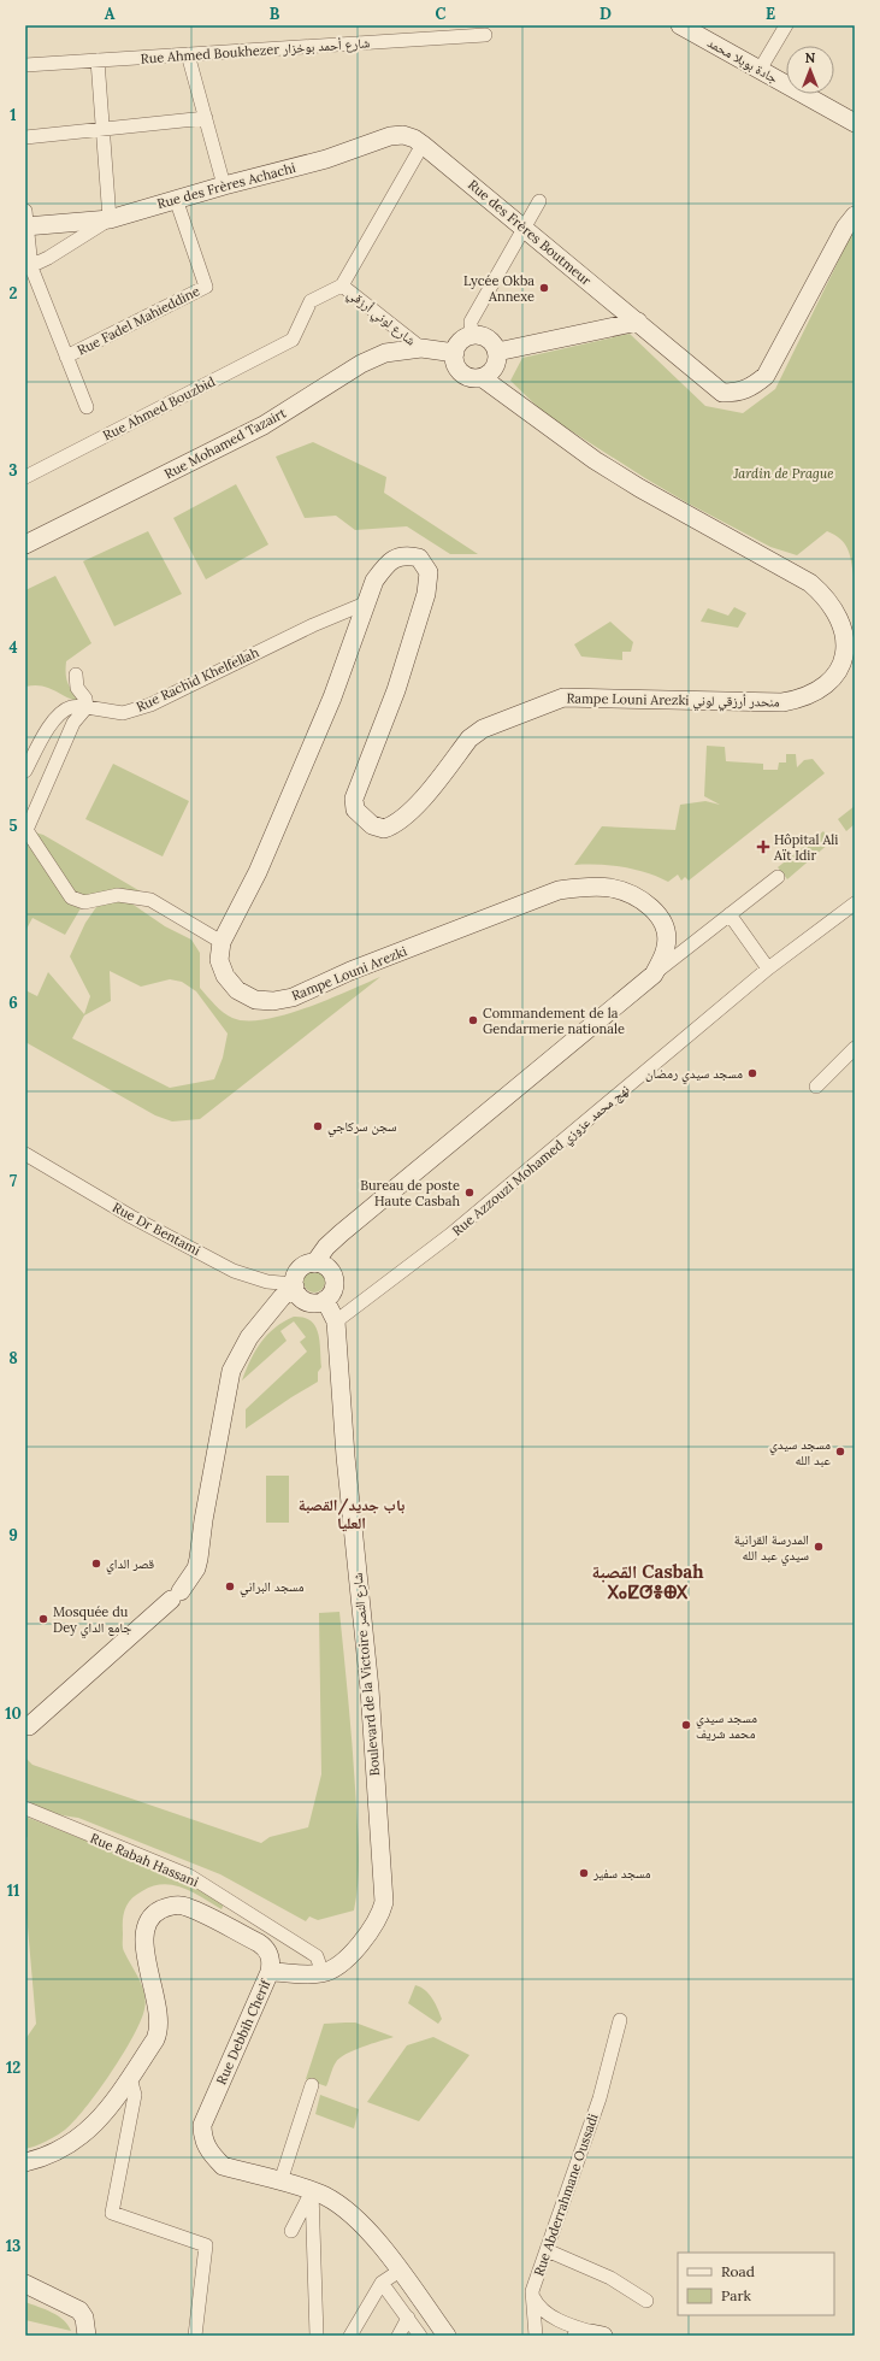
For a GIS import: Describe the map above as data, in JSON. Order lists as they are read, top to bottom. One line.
{"streets":{"street":["Rue Ahmed Boukhezer شارع أحمد بوخزار","جادة بوبلا محمد","Rue des Frères Achachi","Rue des Frères Boutmeur","شارع لوني أرزقي","Rue Fadel Mahieddine","Rue Ahmed Bouzbid","Rue Mohamed Tazairt","Rue Rachid Khelfellah","Rampe Louni Arezki منحدر أرزقي لوني","Rampe Louni Arezki","Rue Azzouzi Mohamed نهج محمد عزوزي","Rue Dr Bentami","Boulevard de la Victoire شارع النصر","Rue Rabah Hassani","Rue Debbih Cherif","Rue Abderrahmane Oussadi"]},"crossings":[["Rue des Frères Achachi","Rue des Frères Boutmeur"],["Rue des Frères Achachi","Rue Fadel Mahieddine"],["شارع لوني أرزقي","Rue Ahmed Bouzbid"],["شارع لوني أرزقي","Rue Mohamed Tazairt"],["Rue Mohamed Tazairt","Rampe Louni Arezki منحدر أرزقي لوني"],["Rue Rachid Khelfellah","Rampe Louni Arezki منحدر أرزقي لوني"],["Rue Rachid Khelfellah","Rampe Louni Arezki"],["Rampe Louni Arezki منحدر أرزقي لوني","Rampe Louni Arezki"],["Rue Azzouzi Mohamed نهج محمد عزوزي","Boulevard de la Victoire شارع النصر"],["Rue Dr Bentami","Boulevard de la Victoire شارع النصر"],["Boulevard de la Victoire شارع النصر","Rue Rabah Hassani"]],"districts":["باب جديد/القصبة العليا","القصبة Casbah ⵝⴰⵇⵚⴻⴲⵝ"],"parks":["Jardin de Prague"],"places":{"other":["Lycée Okba Annexe","Commandement de la Gendarmerie nationale","مسجد سيدي رمضان","سجن سركاجي","Bureau de poste Haute Casbah","مسجد سيدي عبد الله","المدرسة القرانية سيدي عبد الله","قصر الداي","مسجد البراني","Mosquée du Dey جامع الداي","مسجد سيدي محمد شريف","مسجد سفير"],"health":["Hôpital Ali Aït Idir"]},"legend":["Road","Park"],"north":"top","grid":{"columns":["A","B","C","D","E"],"rows":["1","2","3","4","5","6","7","8","9","10","11","12","13"]}}
